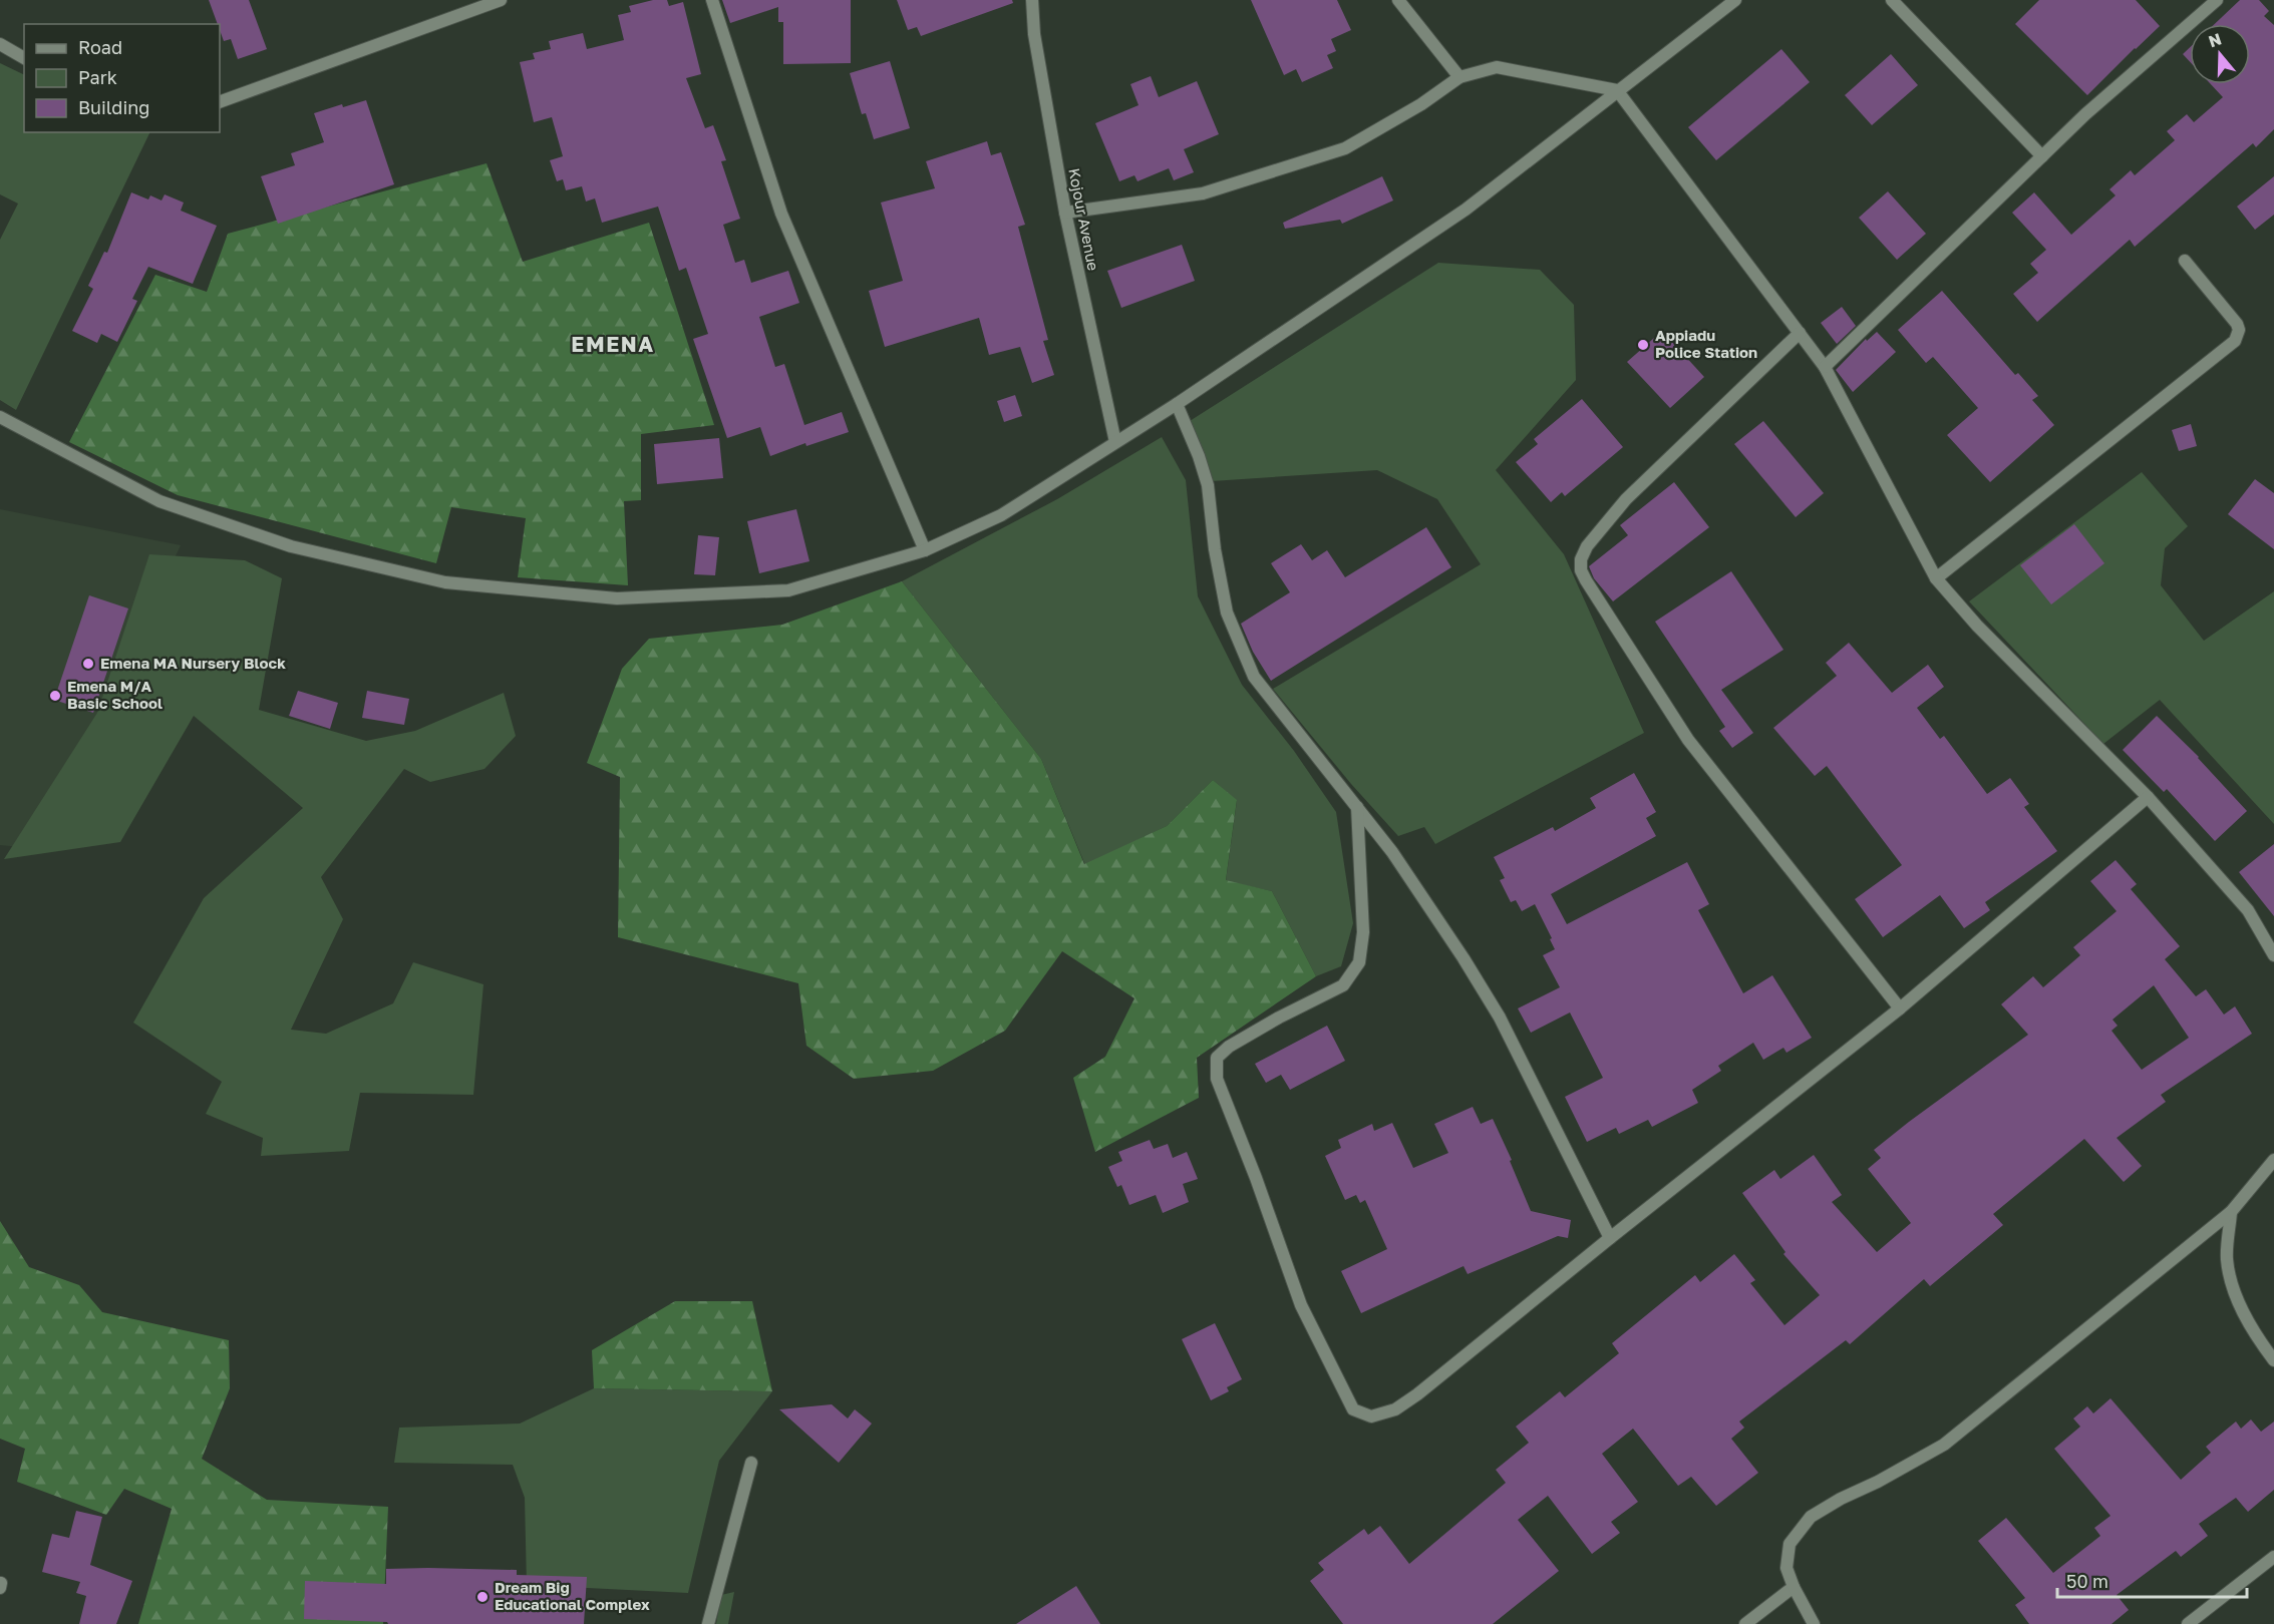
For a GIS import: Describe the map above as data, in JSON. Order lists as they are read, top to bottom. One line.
{"streets":{"street":["Kojour Avenue"]},"districts":["EMENA"],"places":["Appiadu Police Station","Emena MA Nursery Block","Emena M/A Basic School","Dream Big Educational Complex"],"legend":["Road","Park","Building"],"scale_bar":"50 m","north":"top"}
